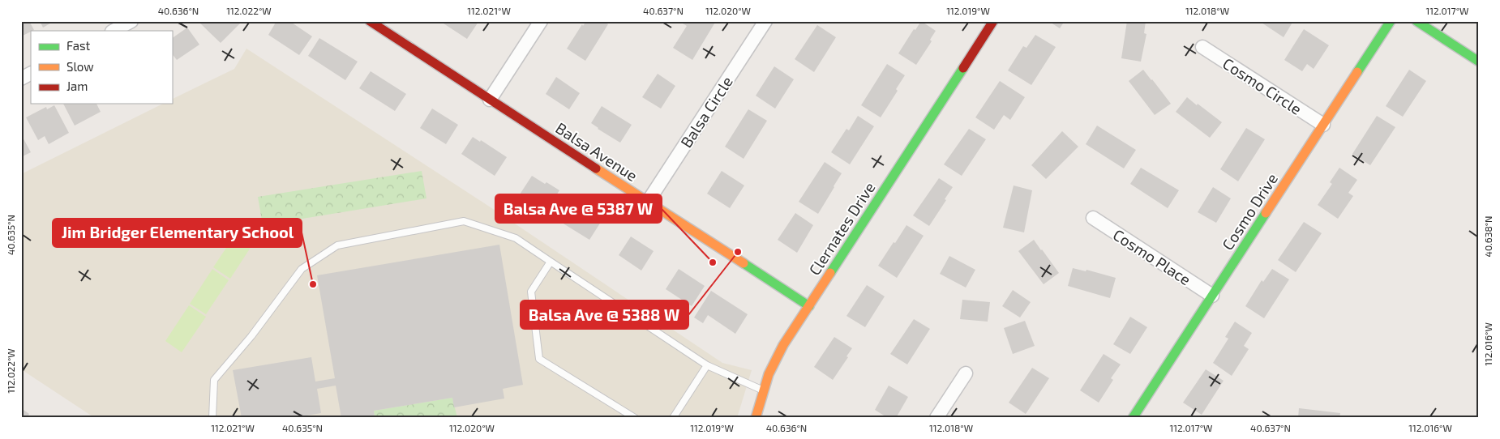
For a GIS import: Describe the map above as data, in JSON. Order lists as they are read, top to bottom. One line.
{"streets":{"street":["Cosmo Circle","Balsa Circle","Balsa Avenue","Cosmo Drive","Clernates Drive","Cosmo Place"]},"crossings":[["Cosmo Circle","Cosmo Drive"],["Balsa Circle","Balsa Avenue"],["Balsa Avenue","Clernates Drive"],["Cosmo Drive","Cosmo Place"]],"places":["Balsa Ave @ 5388 W","Balsa Ave @ 5387 W","Jim Bridger Elementary School"],"legend":["Fast","Slow","Jam"],"coordinates":["40.636°N","112.022°W","112.021°W","40.637°N","112.020°W","112.019°W","112.018°W","112.017°W","40.635°N","40.638°N","112.016°W"]}
